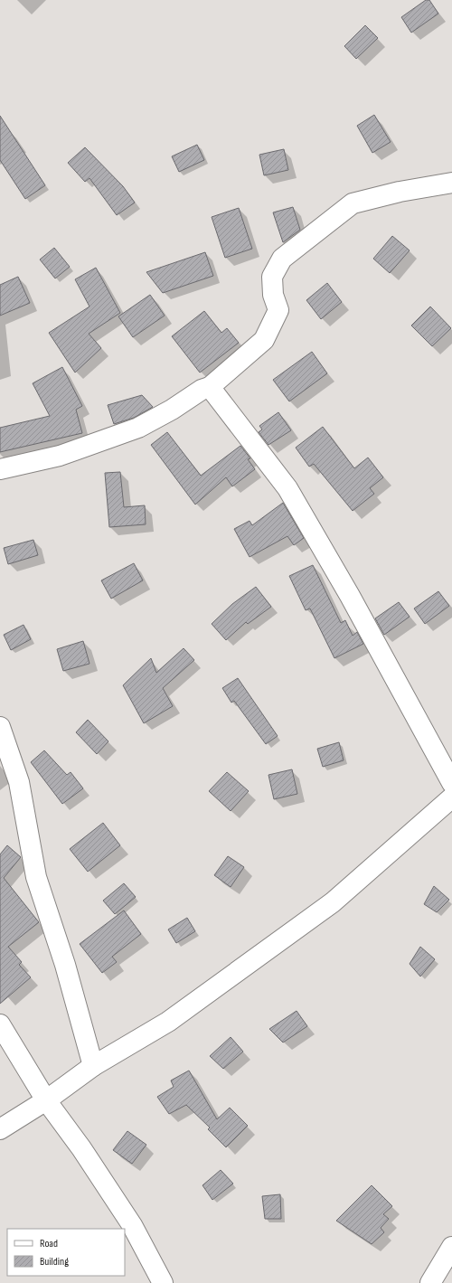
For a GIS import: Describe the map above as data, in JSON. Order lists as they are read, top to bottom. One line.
{"legend":["Road","Building"]}
